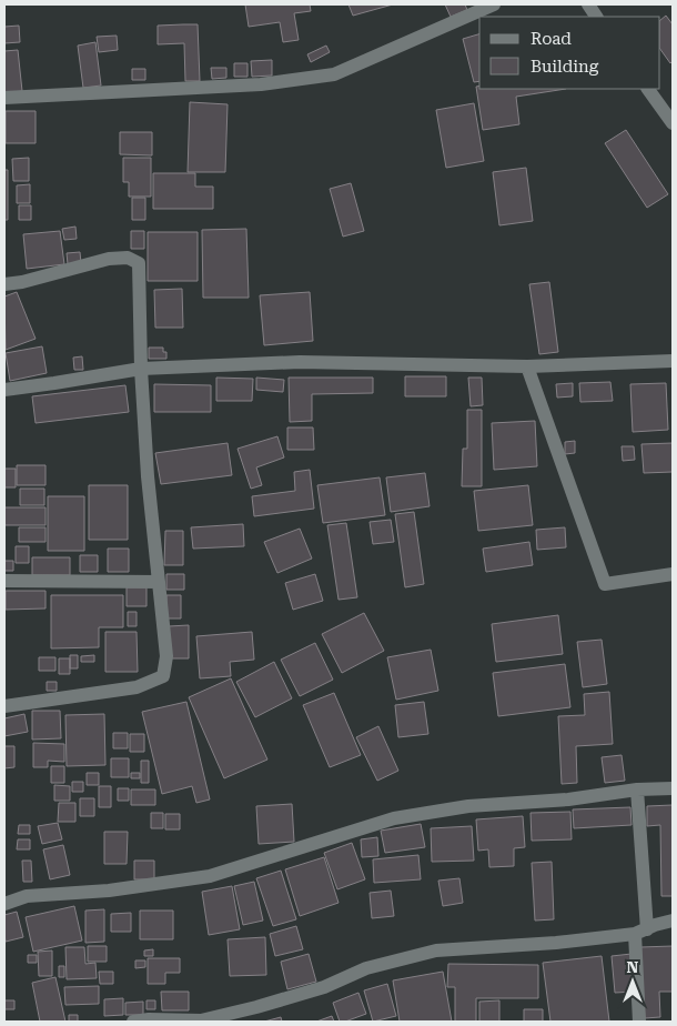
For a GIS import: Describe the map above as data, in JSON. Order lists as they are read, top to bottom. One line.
{"legend":["Road","Building"],"north":"top"}
